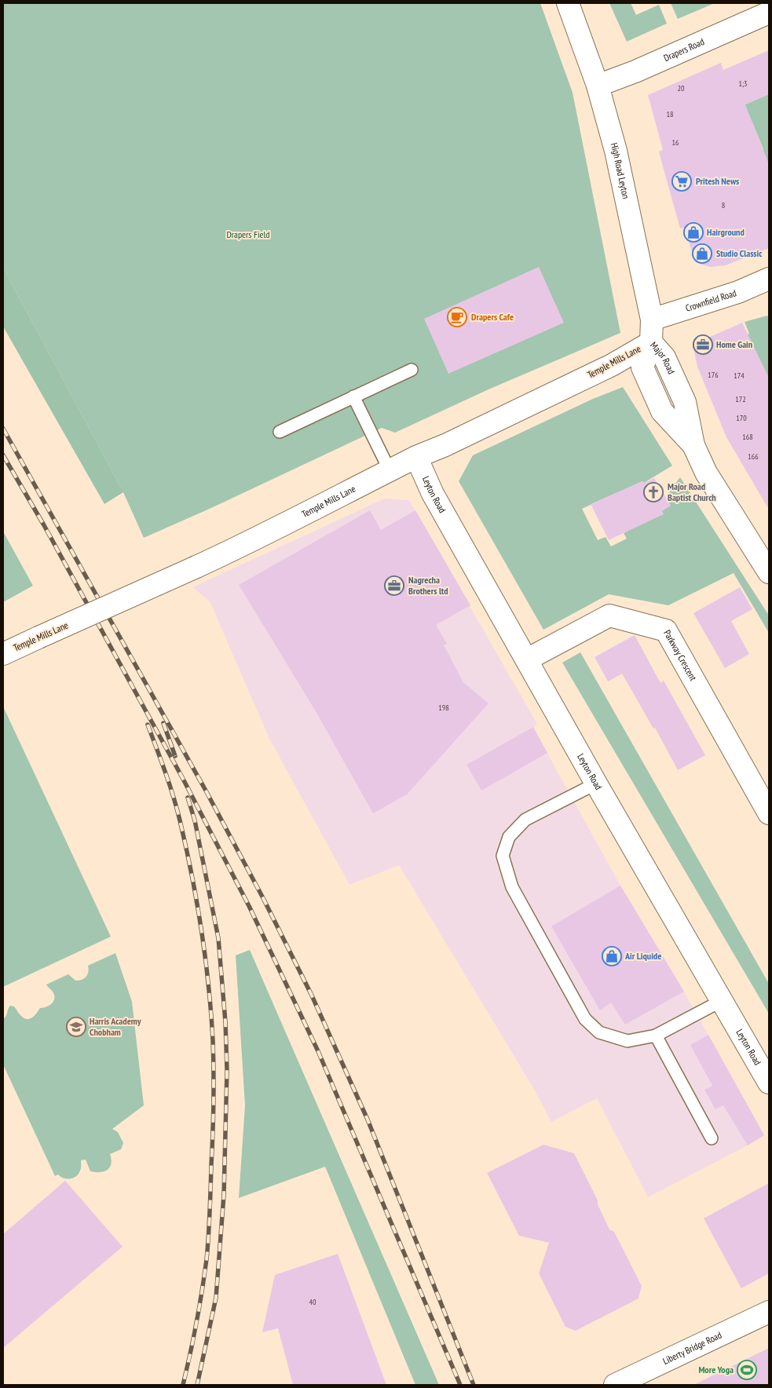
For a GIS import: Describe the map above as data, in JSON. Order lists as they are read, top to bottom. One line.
{"streets":{"street":["Drapers Road","High Road Leyton","Crownfield Road","Major Road","Temple Mills Lane","Leyton Road","Parkway Crescent","Liberty Bridge Road"]},"crossings":[["Drapers Road","High Road Leyton"],["High Road Leyton","Crownfield Road"],["High Road Leyton","Major Road"],["High Road Leyton","Temple Mills Lane"],["Major Road","Temple Mills Lane"],["Temple Mills Lane","Leyton Road"],["Leyton Road","Parkway Crescent"]],"parks":["Drapers Field"],"places":{"supermarket":["Pritesh News"],"shop":["Hairground","Studio Classic","Air Liquide"],"cafe":["Drapers Cafe"],"office":["Home Gain","Nagrecha Brothers ltd"],"church":["Major Road Baptist Church"],"school or university":["Harris Academy Chobham"],"sports":["More Yoga"]},"house_numbers":["1;3","20","18","16","8","176","174","172","170","168","166","198","40"]}
